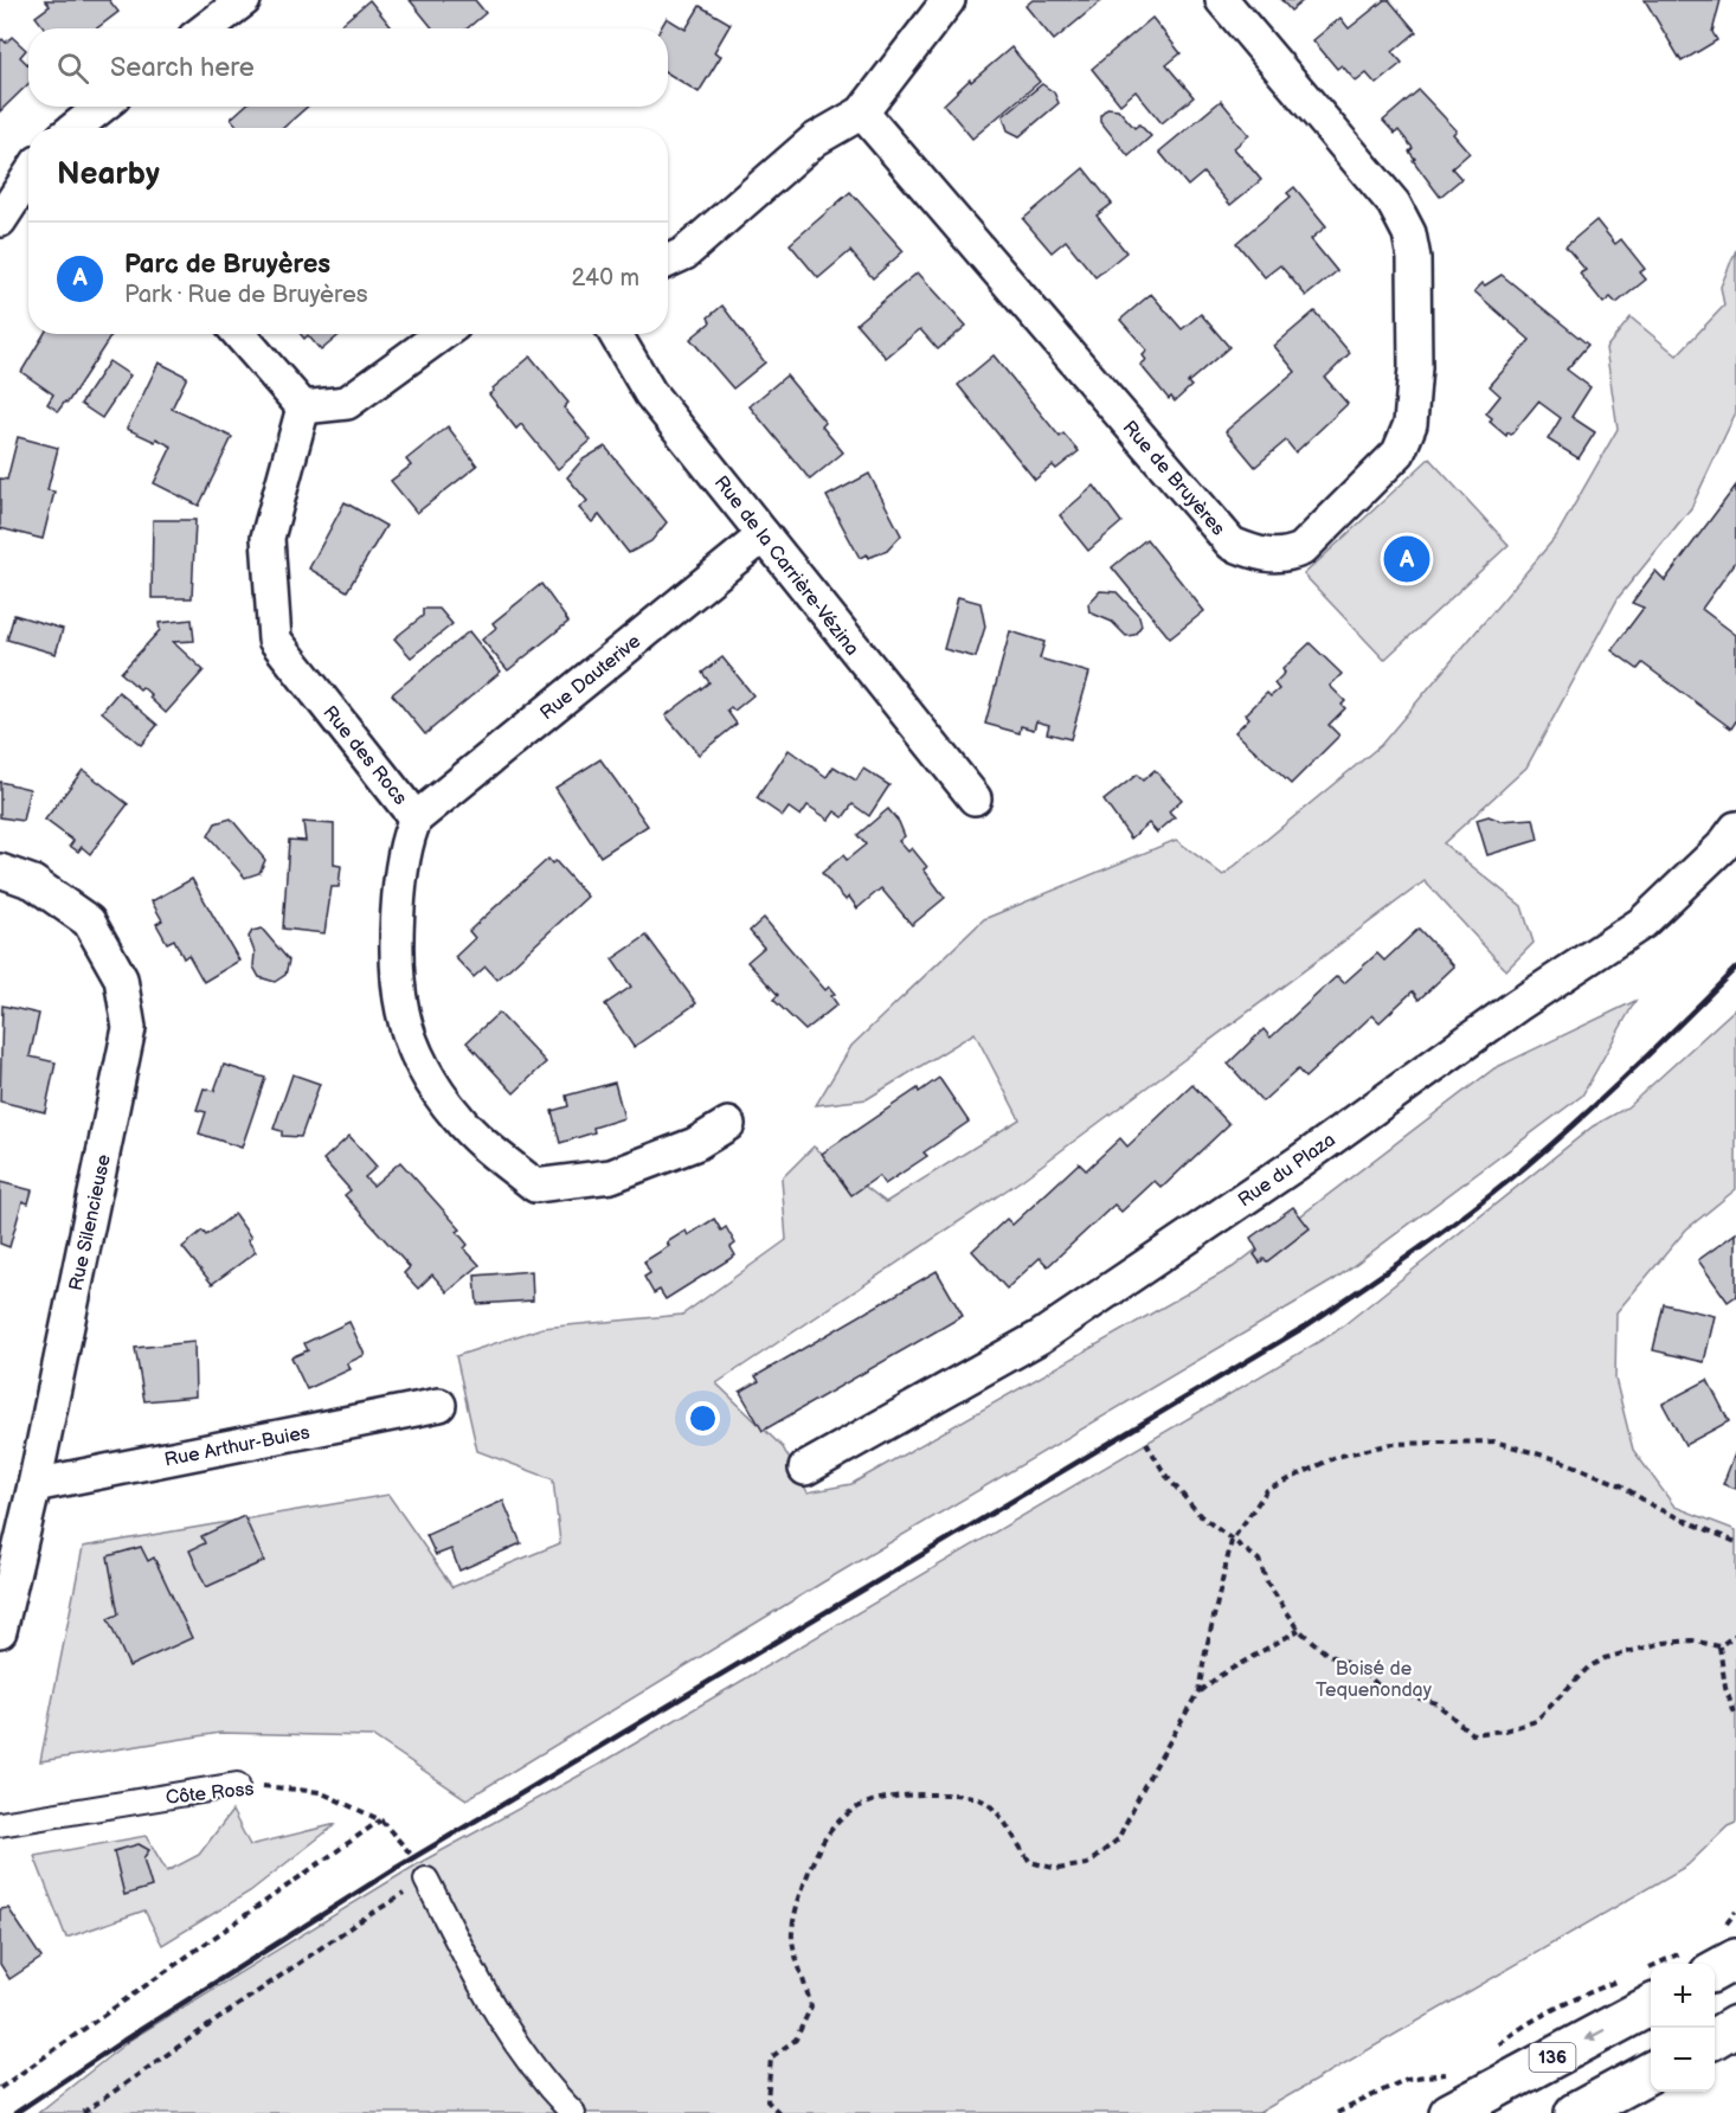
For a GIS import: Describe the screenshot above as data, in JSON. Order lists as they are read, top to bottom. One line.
{"streets":{"main road":["136"],"street":["Rue de Bruyères","Rue de la Carrière-Vézina","Rue Dauterive","Rue des Rocs","Rue du Plaza","Rue Silencieuse","Rue Arthur-Buies","Côte Ross"]},"crossings":[["Rue de la Carrière-Vézina","Rue Dauterive"],["Rue Dauterive","Rue des Rocs"],["Rue Silencieuse","Rue Arthur-Buies"]],"parks":["Boisé de Tequenonday"],"page":{"search":"Search here","heading":"Nearby","list":[{"mark":"A","name":"Parc de Bruyères","note":"Park · Rue de Bruyères","value":"240 m"}],"pins":"A","map_buttons":["+","−"]}}
